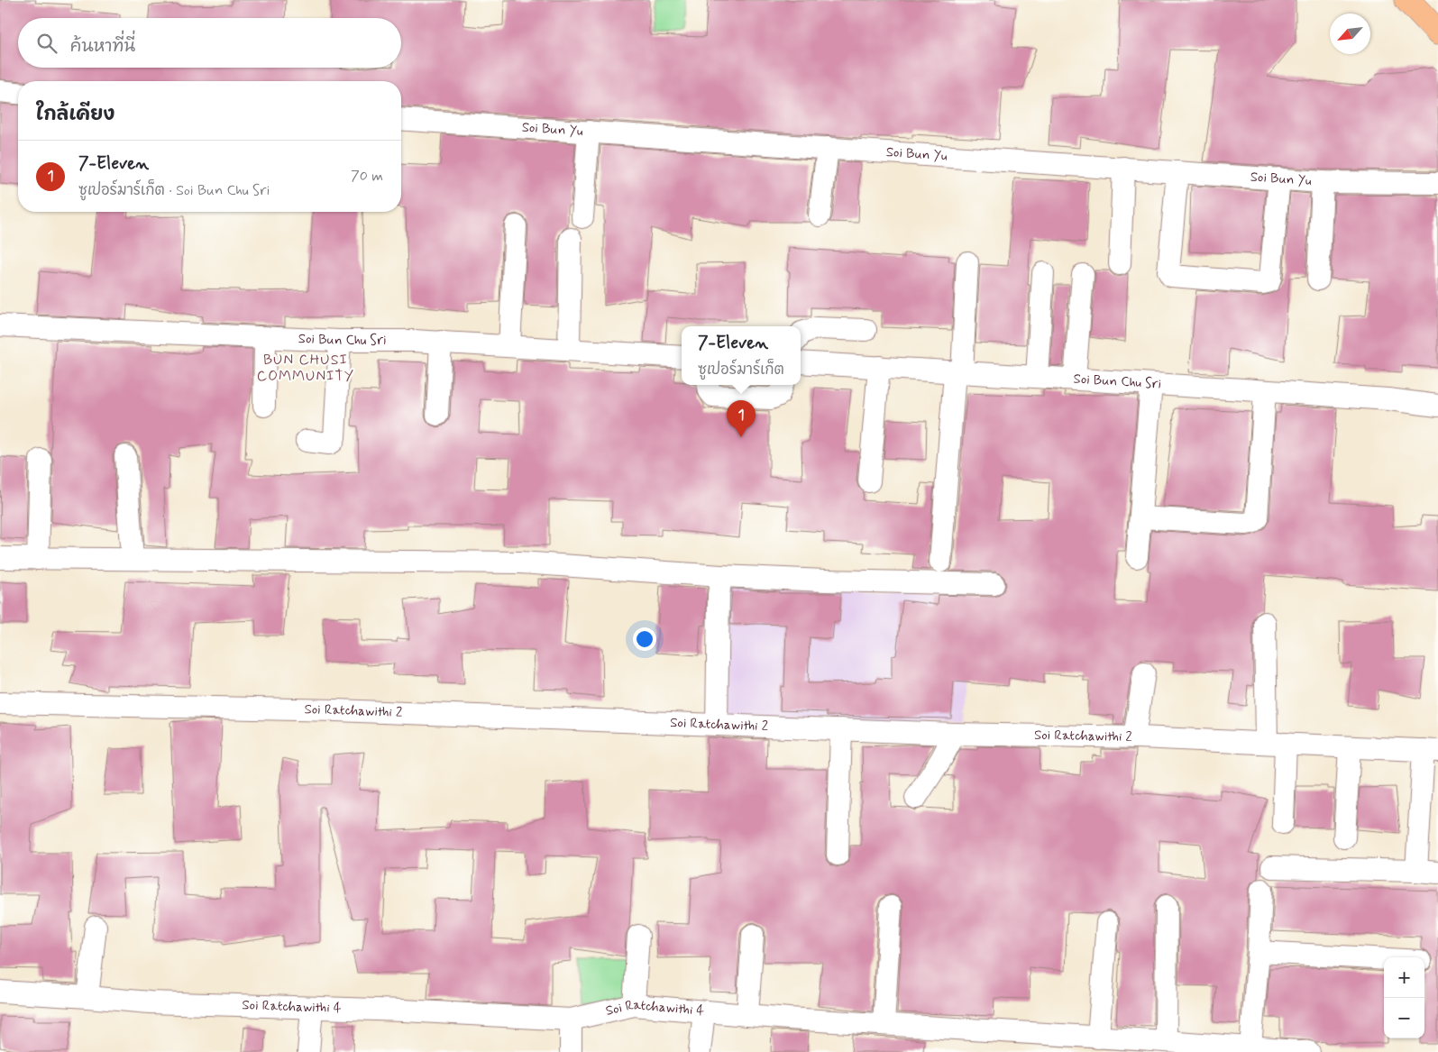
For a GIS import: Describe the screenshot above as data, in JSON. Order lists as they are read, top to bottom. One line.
{"streets":{"street":["Soi Bun Yu","Soi Bun Chu Sri","Soi Ratchawithi 2","Soi Ratchawithi 4"]},"districts":["BUN CHUSI COMMUNITY"],"north":"bottom left","page":{"search":"ค้นหาที่นี่","heading":"ใกล้เคียง","list":[{"mark":"1","name":"7-Eleven","note":"ซูเปอร์มาร์เก็ต · Soi Bun Chu Sri","value":"70 m"}],"popup":["7-Eleven","ซูเปอร์มาร์เก็ต"],"pins":"1","map_buttons":["+","−"]}}
